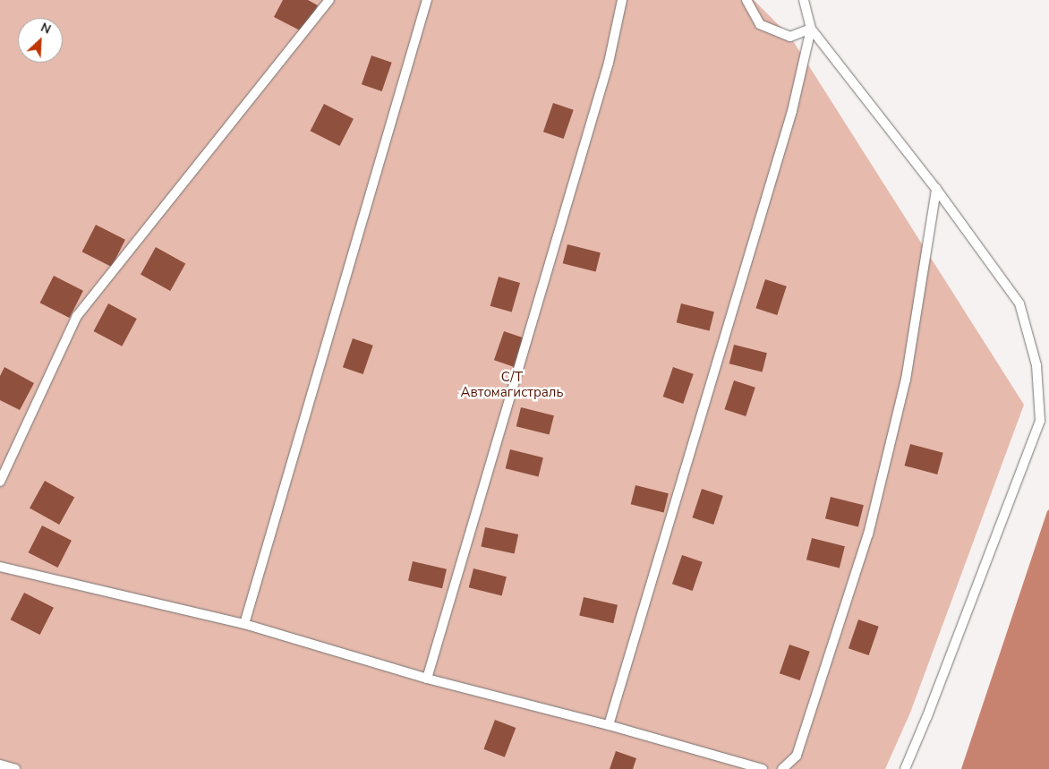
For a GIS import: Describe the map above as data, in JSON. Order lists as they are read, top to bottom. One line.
{"parks":["С/Т Автомагистраль"],"north":"top right"}
